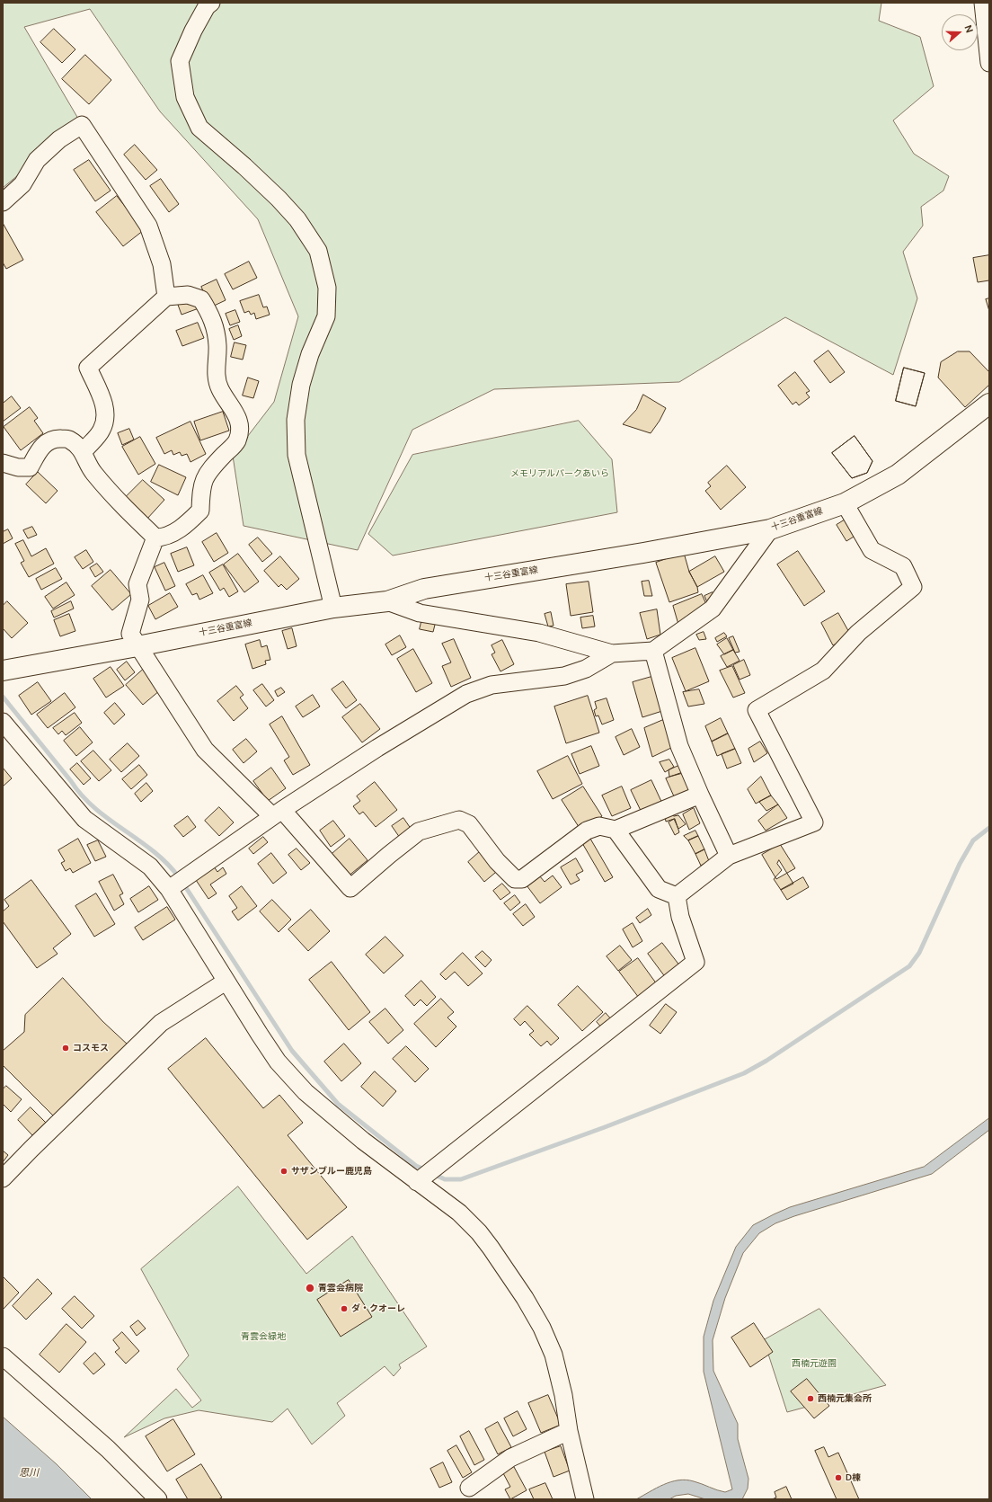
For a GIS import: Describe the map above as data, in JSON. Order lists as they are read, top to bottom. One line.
{"streets":{"main road":["十三谷重富線"]},"water":["思川"],"parks":["メモリアルパークあいら","青雲会緑地","西楠元遊園"],"places":["コスモス","サザンブルー鹿児島","青雲会病院","ダ・クオーレ","西楠元集会所","D棟"],"north":"right"}
